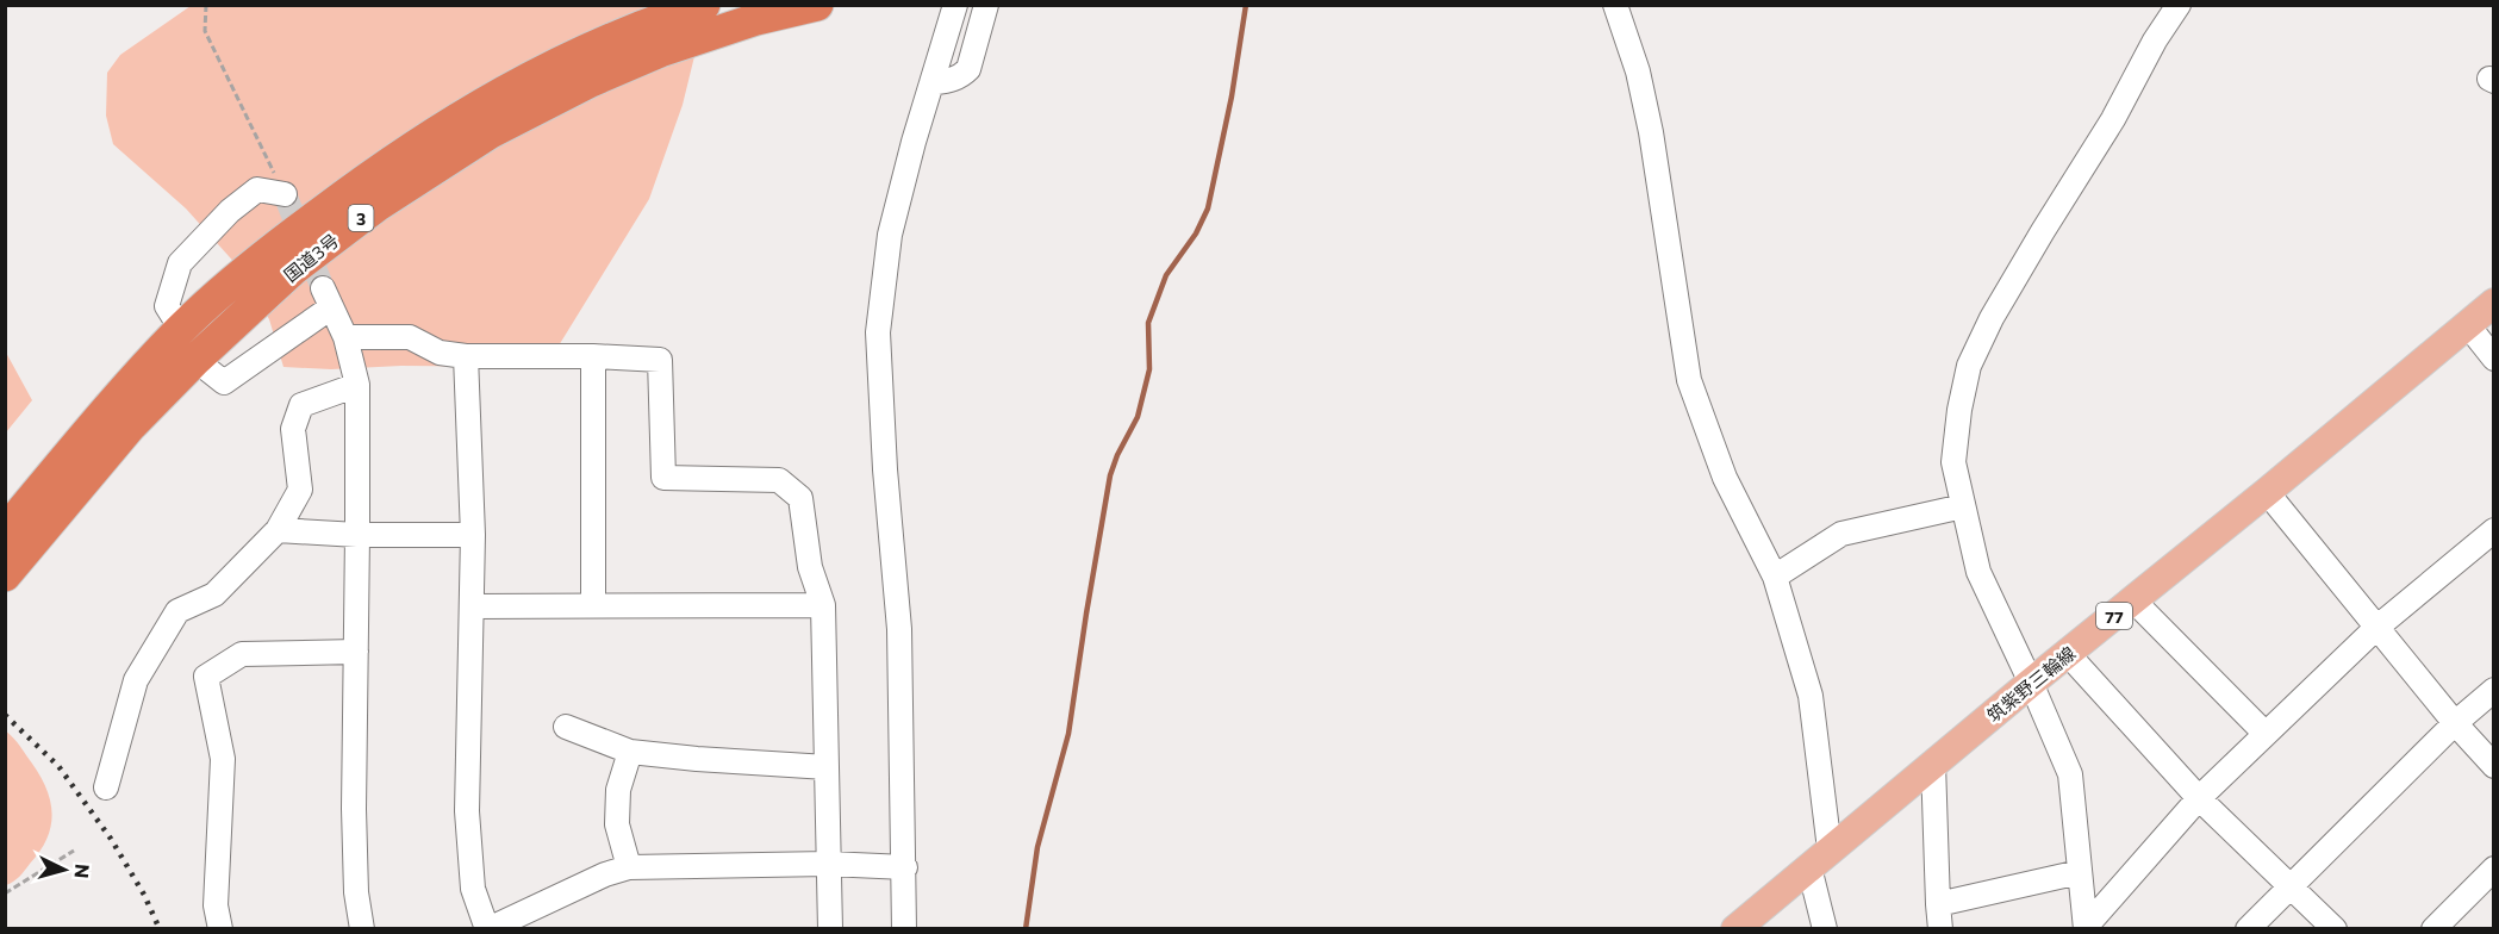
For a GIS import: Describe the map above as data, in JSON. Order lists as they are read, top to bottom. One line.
{"streets":{"highway":["3","国道3号"],"main road":["77","筑紫野三輪線"]},"north":"right"}
